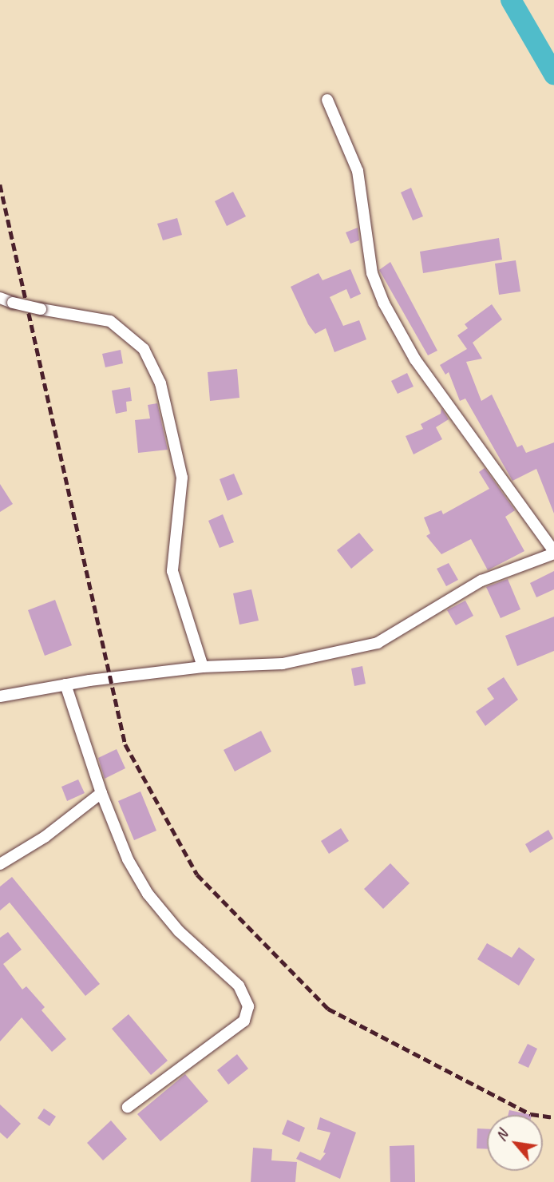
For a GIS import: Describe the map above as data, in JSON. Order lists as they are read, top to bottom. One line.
{"north":"top left"}
